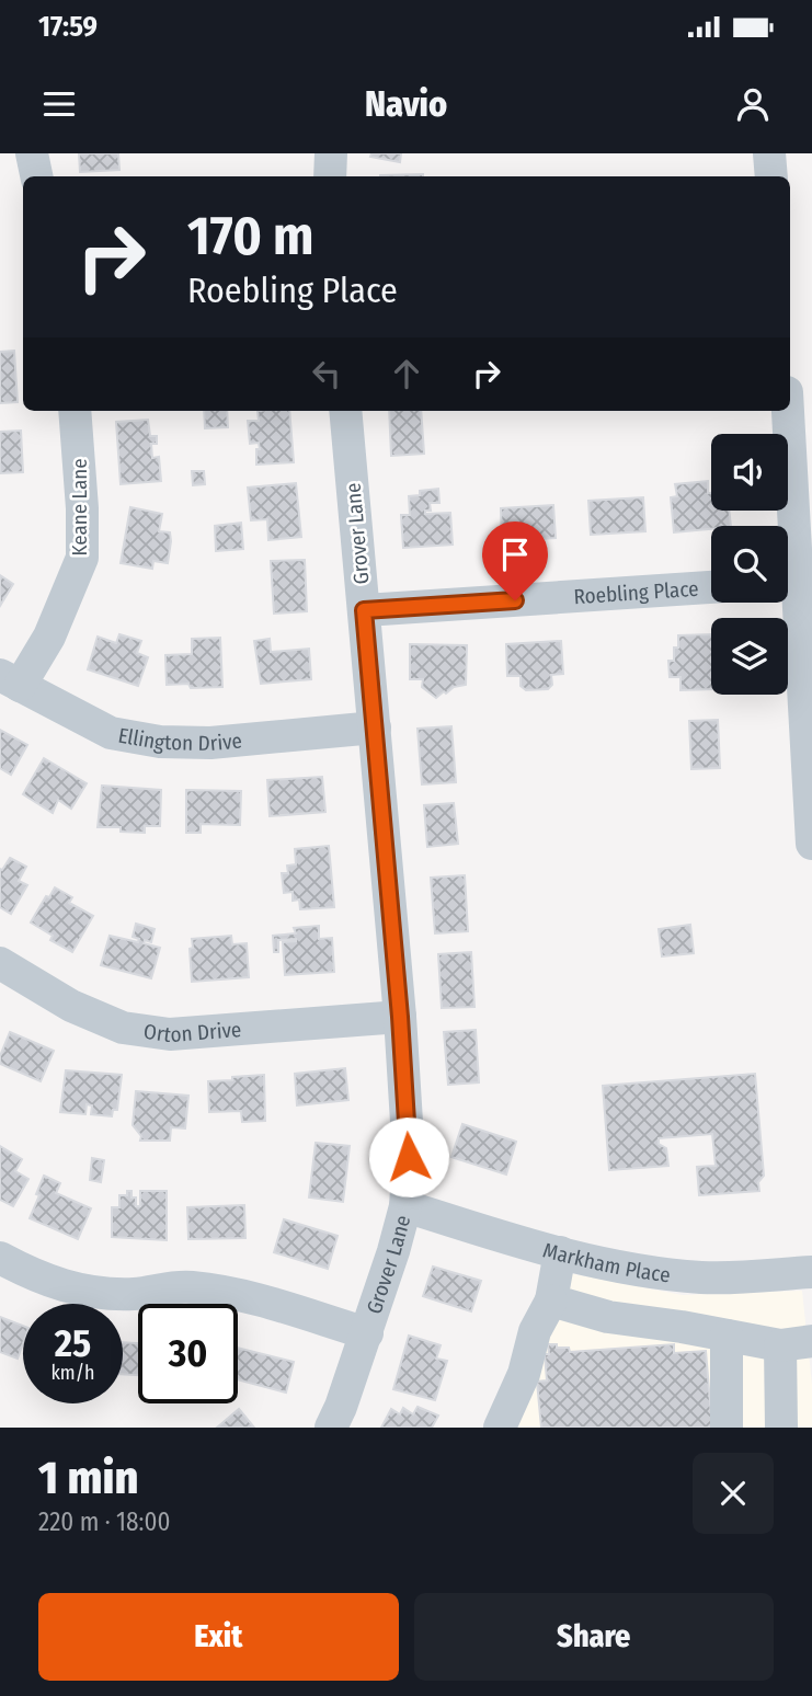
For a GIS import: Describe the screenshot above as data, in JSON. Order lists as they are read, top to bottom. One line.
{"streets":{"street":["Keane Lane","Grover Lane","Roebling Place","Ellington Drive","Orton Drive","Markham Place"]},"crossings":[["Keane Lane","Ellington Drive"],["Grover Lane","Roebling Place"],["Grover Lane","Ellington Drive"],["Grover Lane","Orton Drive"],["Grover Lane","Markham Place"]],"page":{"status":"17:59","header":"Navio","turn":["170 m","Roebling Place"],"speed":"25 km/h","limit":"30","heading":["1 min","220 m · 18:00"],"buttons":["Exit","Share"]}}
